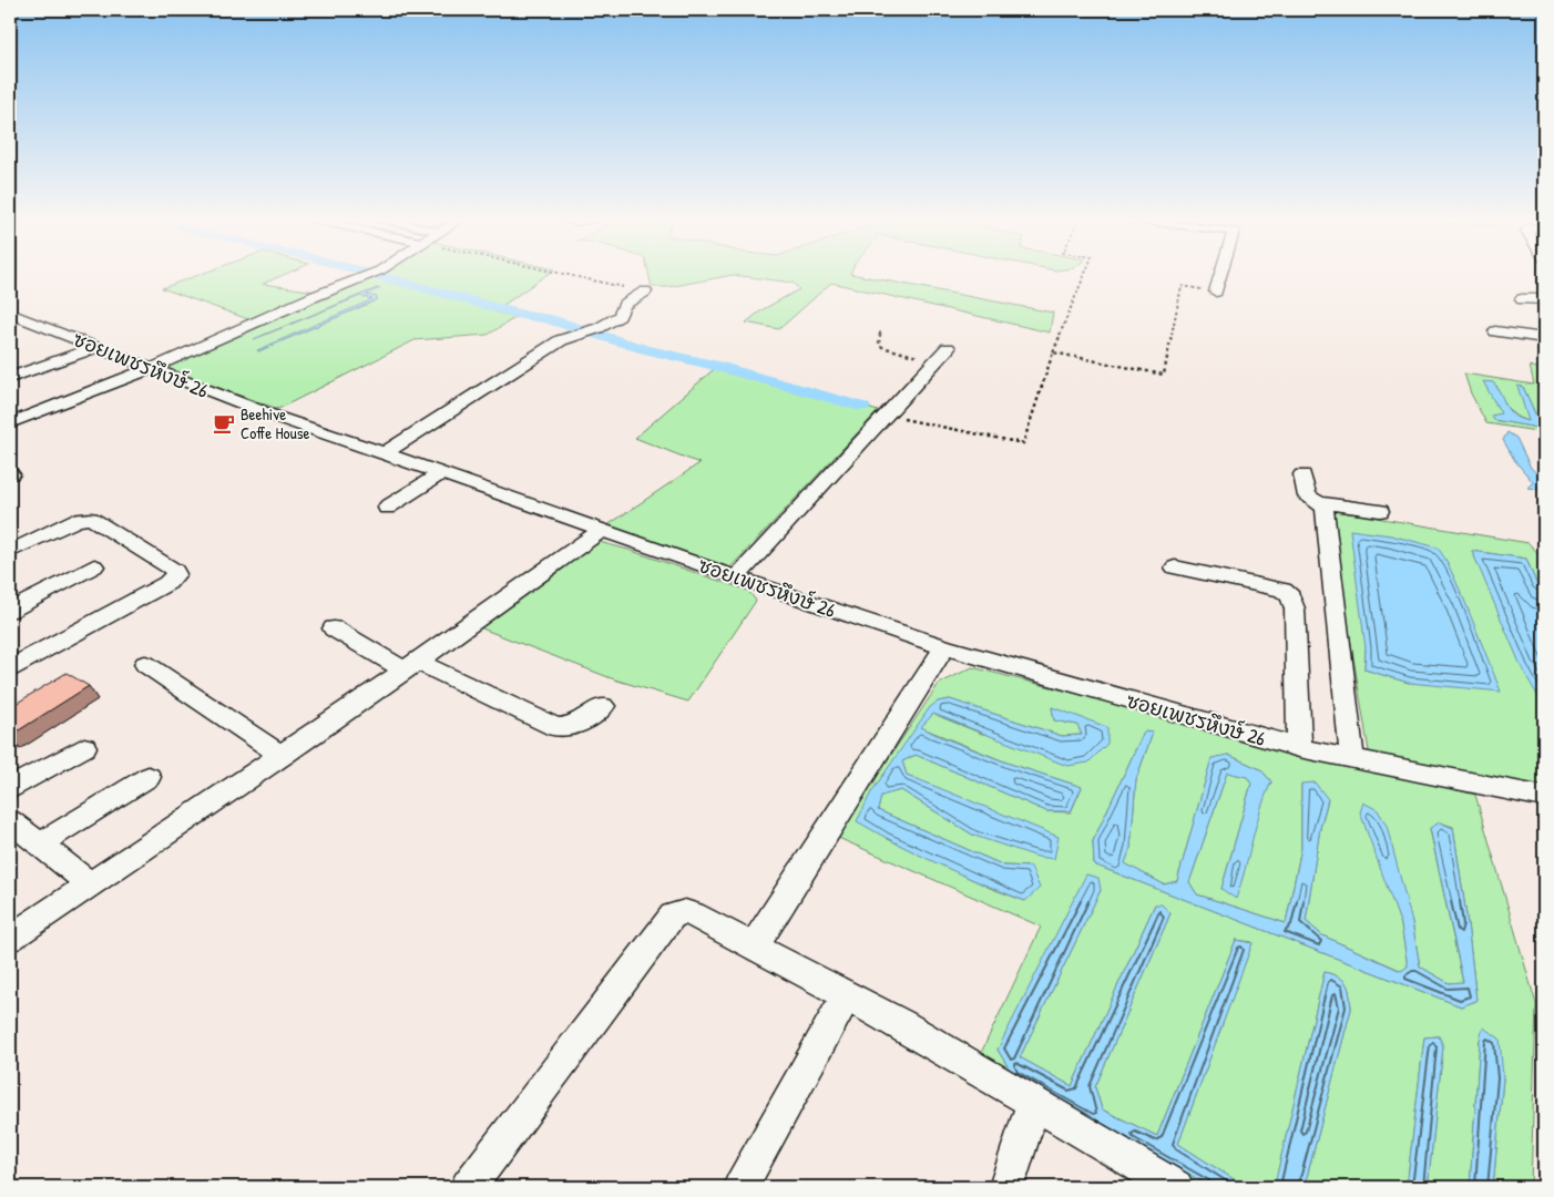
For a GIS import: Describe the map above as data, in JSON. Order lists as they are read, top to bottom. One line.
{"streets":{"street":["ซอยเพชรหึงษ์ 26"]},"places":{"cafe":["Beehive Coffe House"]}}
